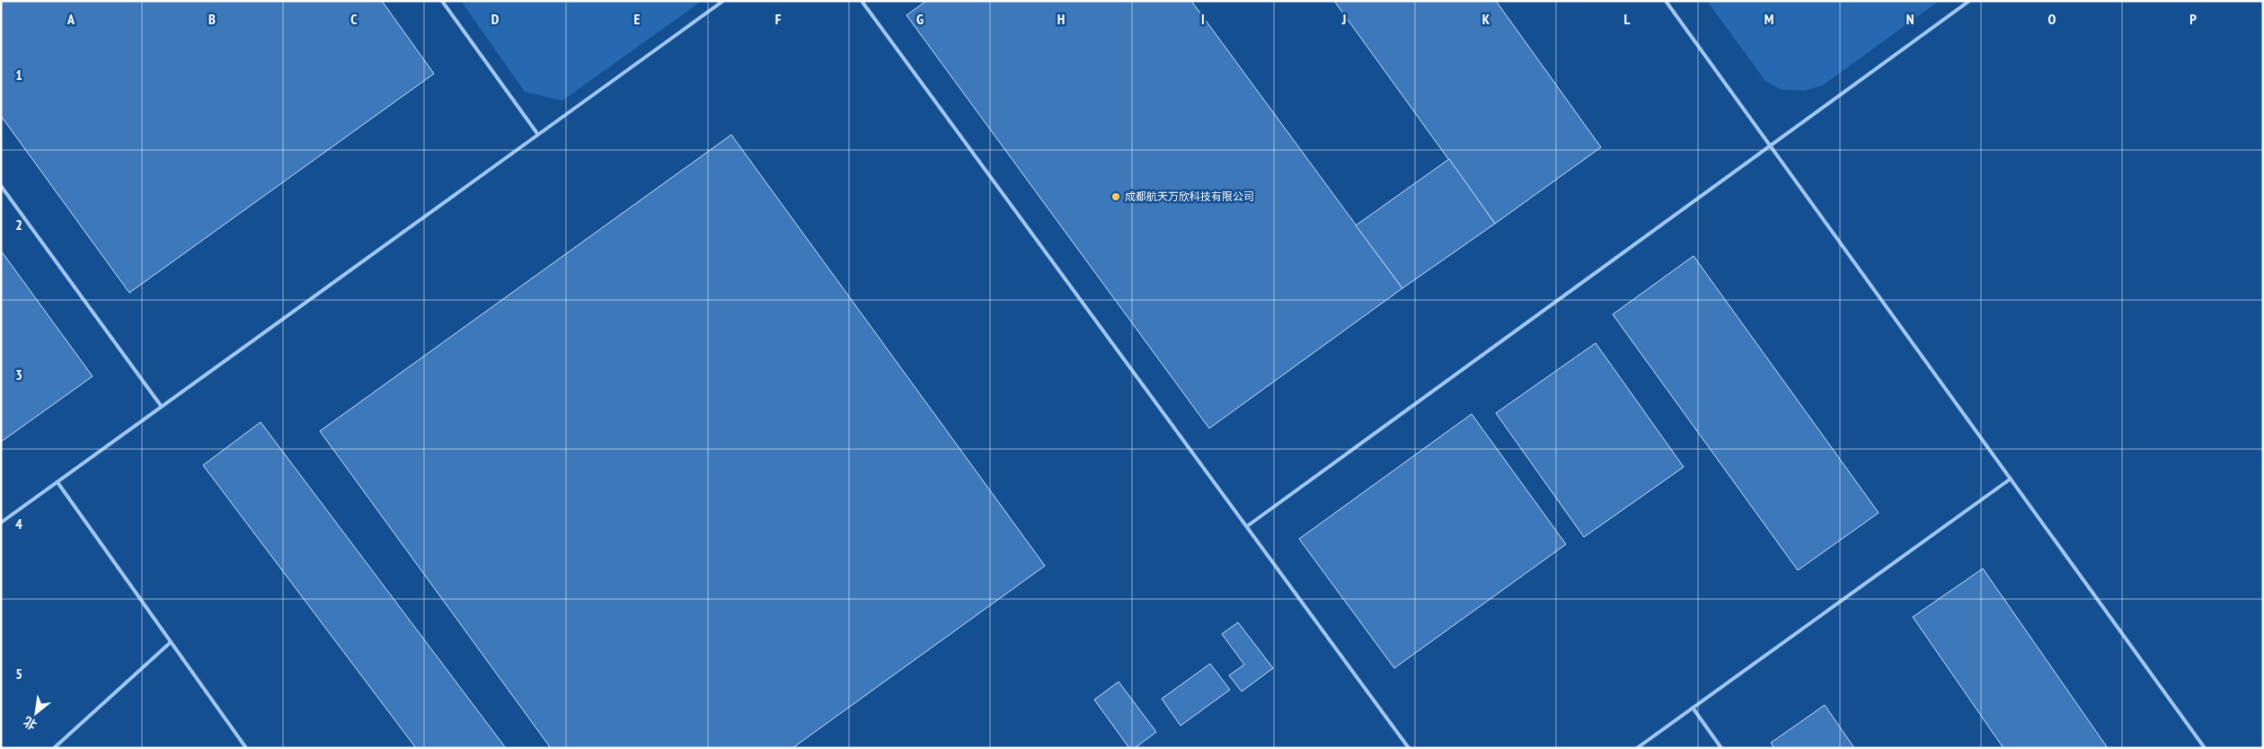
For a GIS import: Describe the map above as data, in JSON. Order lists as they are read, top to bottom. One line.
{"places":["成都航天万欣科技有限公司"],"north":"bottom left","grid":{"columns":["A","B","C","D","E","F","G","H","I","J","K","L","M","N","O","P"],"rows":["1","2","3","4","5"]}}
